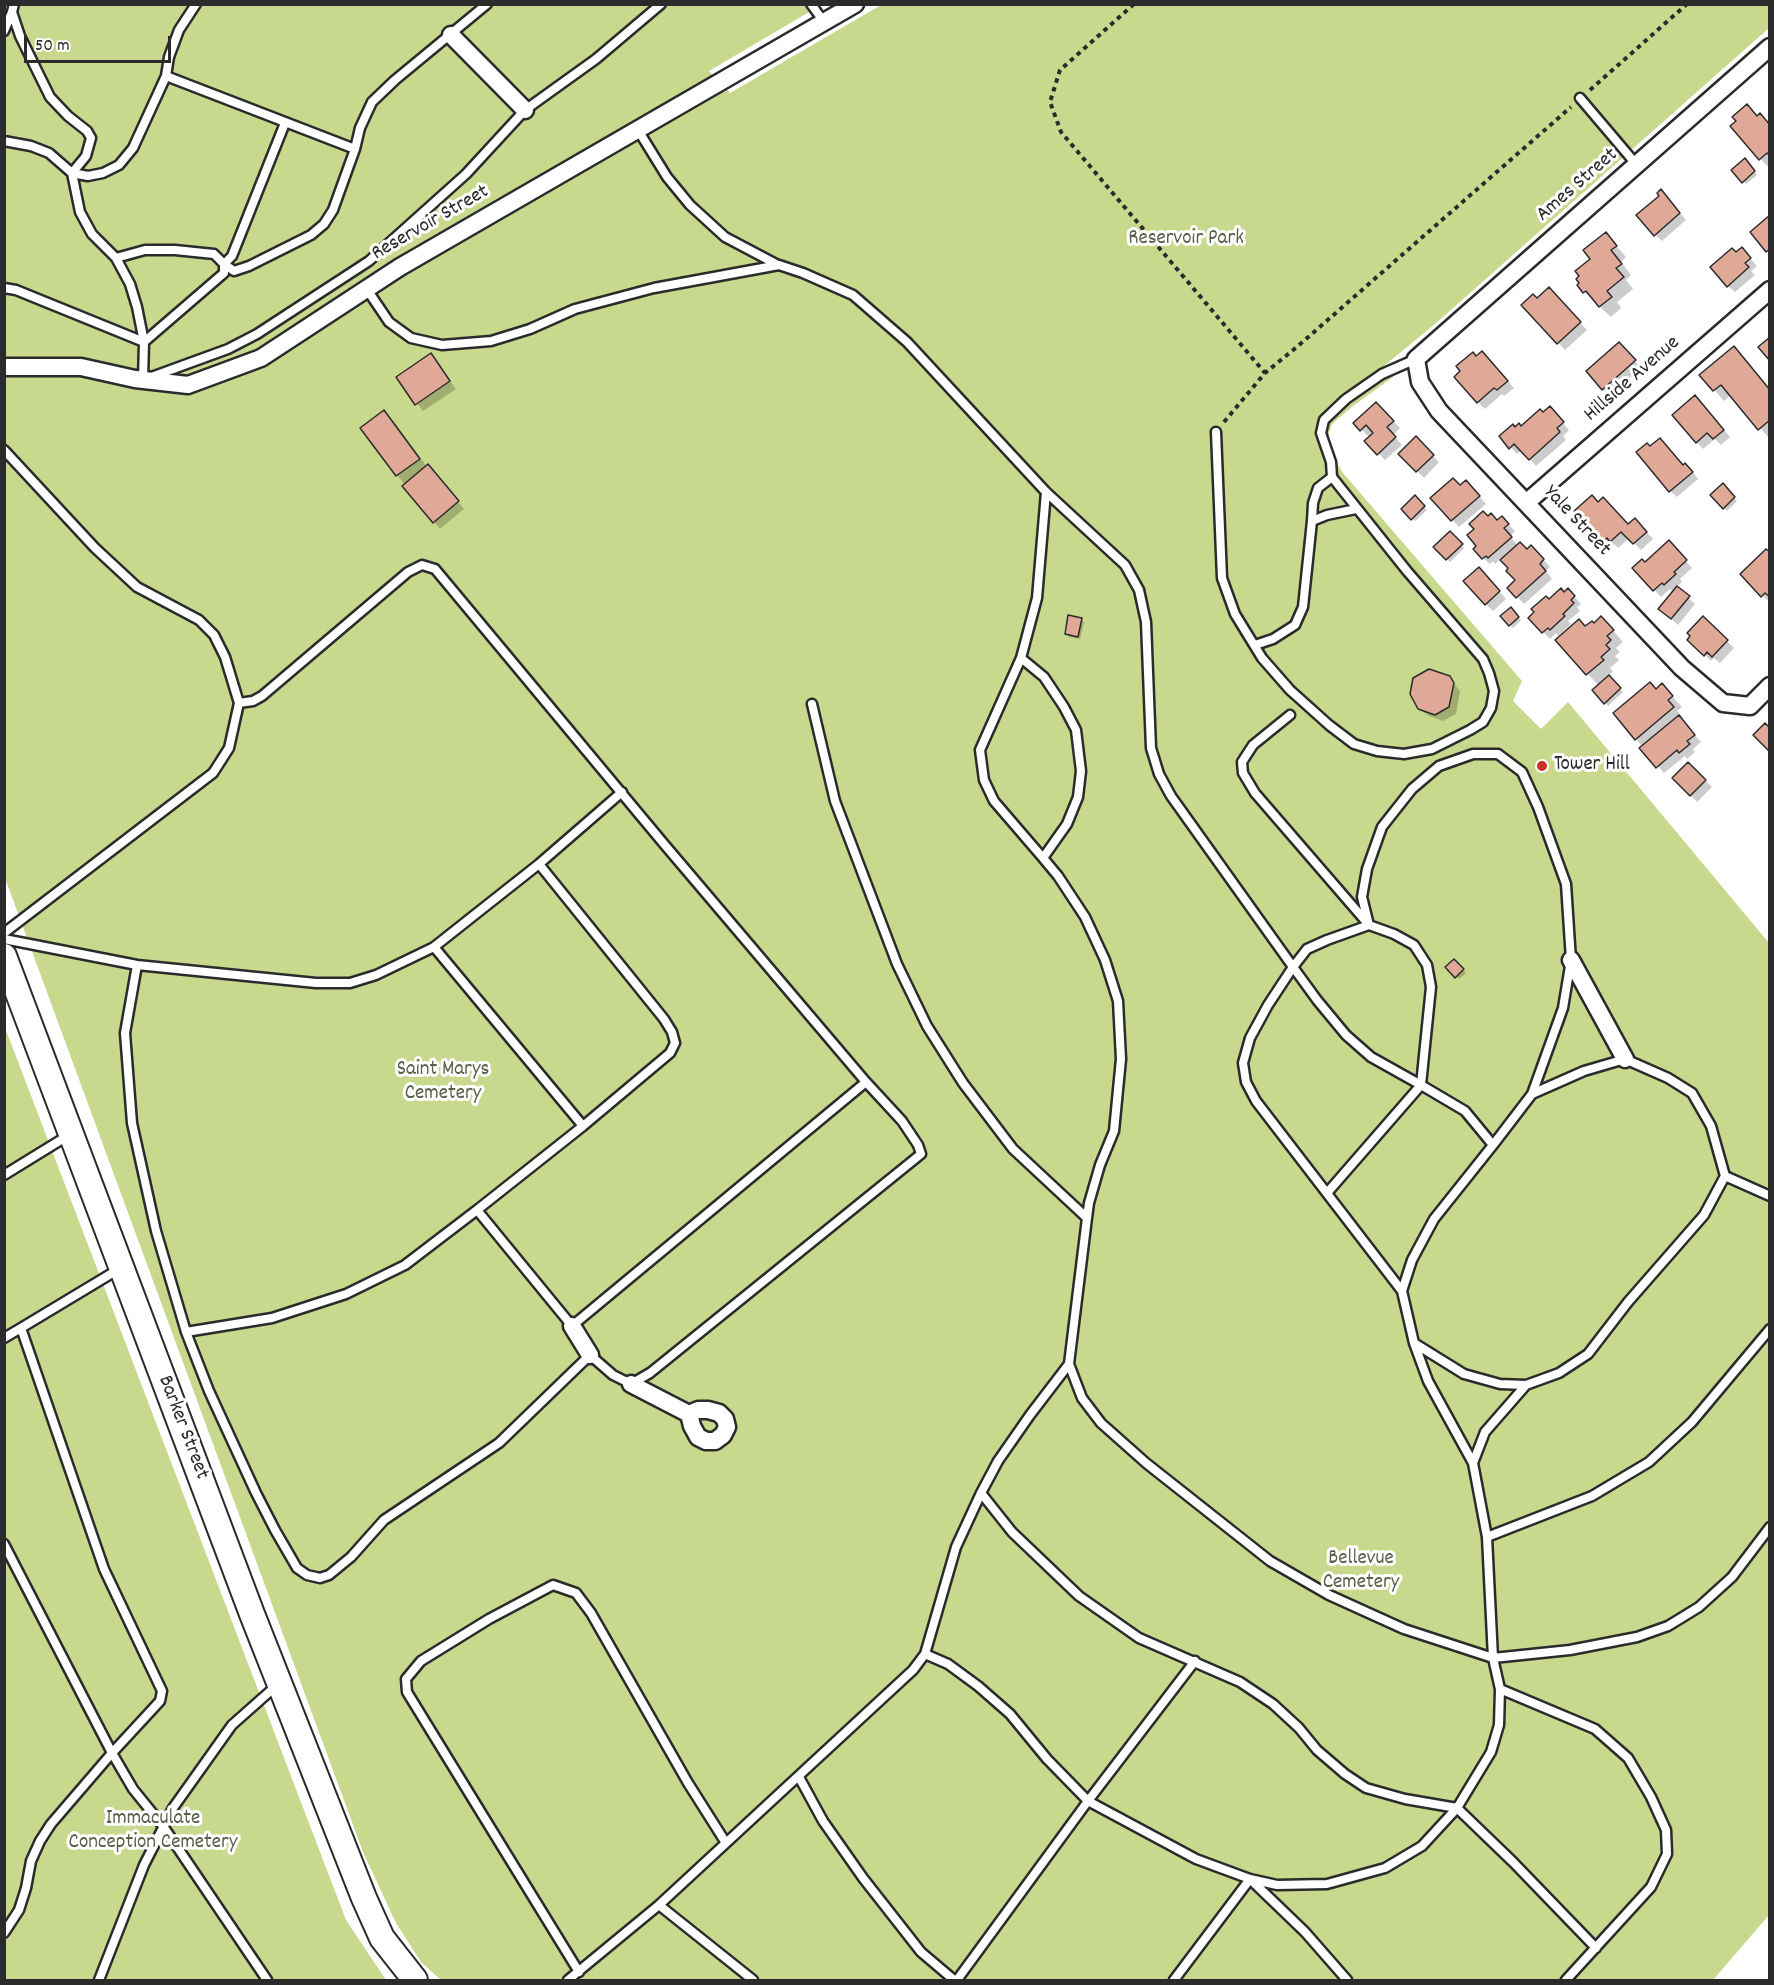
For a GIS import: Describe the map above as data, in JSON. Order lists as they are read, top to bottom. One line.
{"streets":{"main road":["Barker Street"],"street":["Ames Street","Reservoir Street","Hillside Avenue","Yale Street"]},"crossings":[["Ames Street","Yale Street"],["Hillside Avenue","Yale Street"]],"parks":["Reservoir Park","Saint Marys Cemetery","Bellevue Cemetery","Immaculate Conception Cemetery"],"places":["Tower Hill"],"scale_bar":"50 m"}
